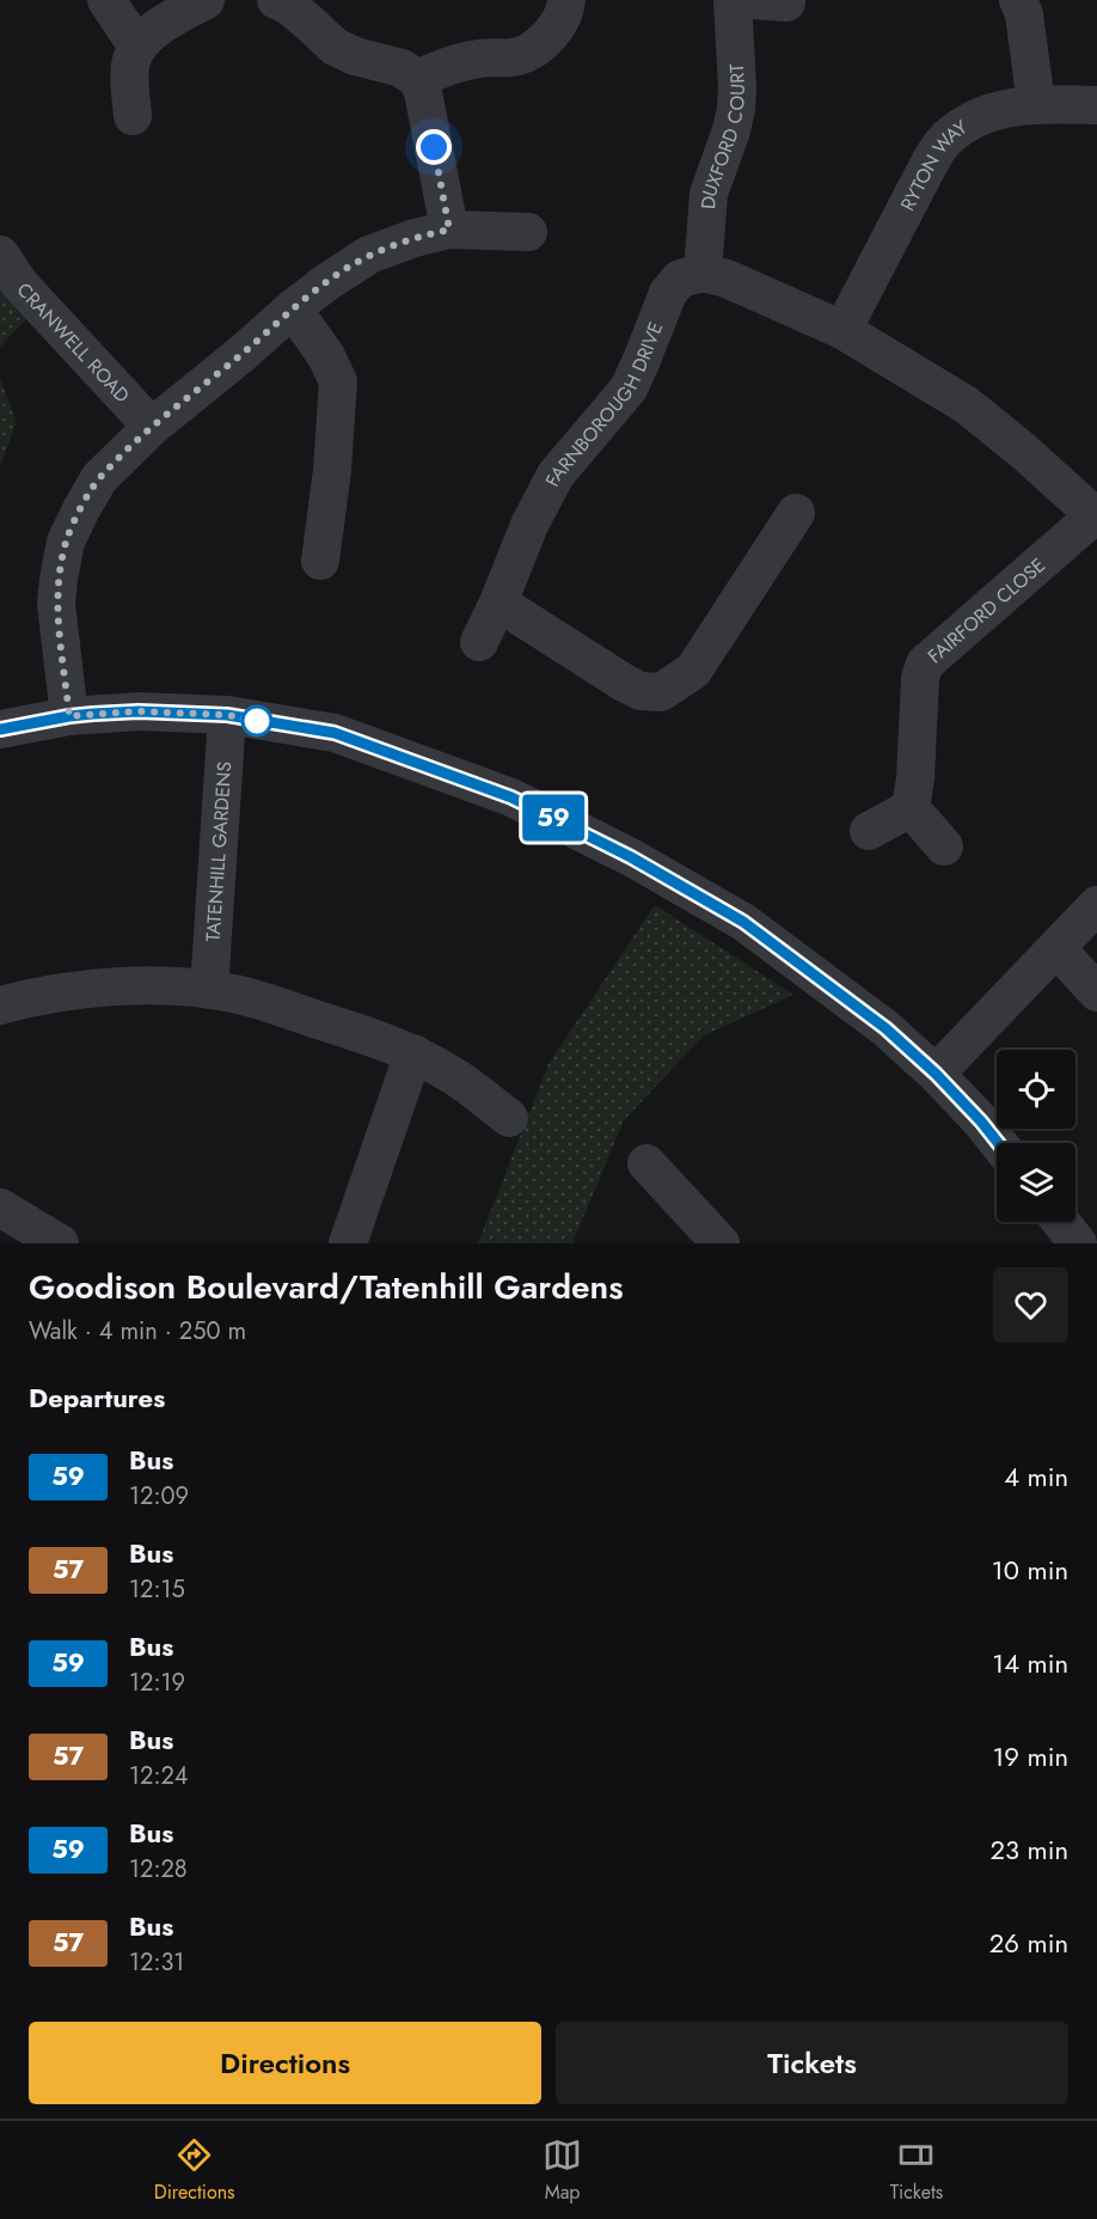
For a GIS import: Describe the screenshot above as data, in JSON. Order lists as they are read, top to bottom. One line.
{"streets":{"street":["DUXFORD COURT","RYTON WAY","CRANWELL ROAD","FARNBOROUGH DRIVE","FAIRFORD CLOSE","TATENHILL GARDENS"]},"crossings":[["DUXFORD COURT","FARNBOROUGH DRIVE"]],"lines":["bus line 59"],"page":{"on_map":"59","heading":[["Goodison Boulevard/Tatenhill Gardens","Walk · 4 min · 250 m"],"Departures"],"list":[{"mark":"59","name":"Bus","note":"12:09","value":"4 min"},{"mark":"57","name":"Bus","note":"12:15","value":"10 min"},{"mark":"59","name":"Bus","note":"12:19","value":"14 min"},{"mark":"57","name":"Bus","note":"12:24","value":"19 min"},{"mark":"59","name":"Bus","note":"12:28","value":"23 min"},{"mark":"57","name":"Bus","note":"12:31","value":"26 min"}],"buttons":["Directions","Tickets"],"tabs":["Directions","Map","Tickets"]}}
